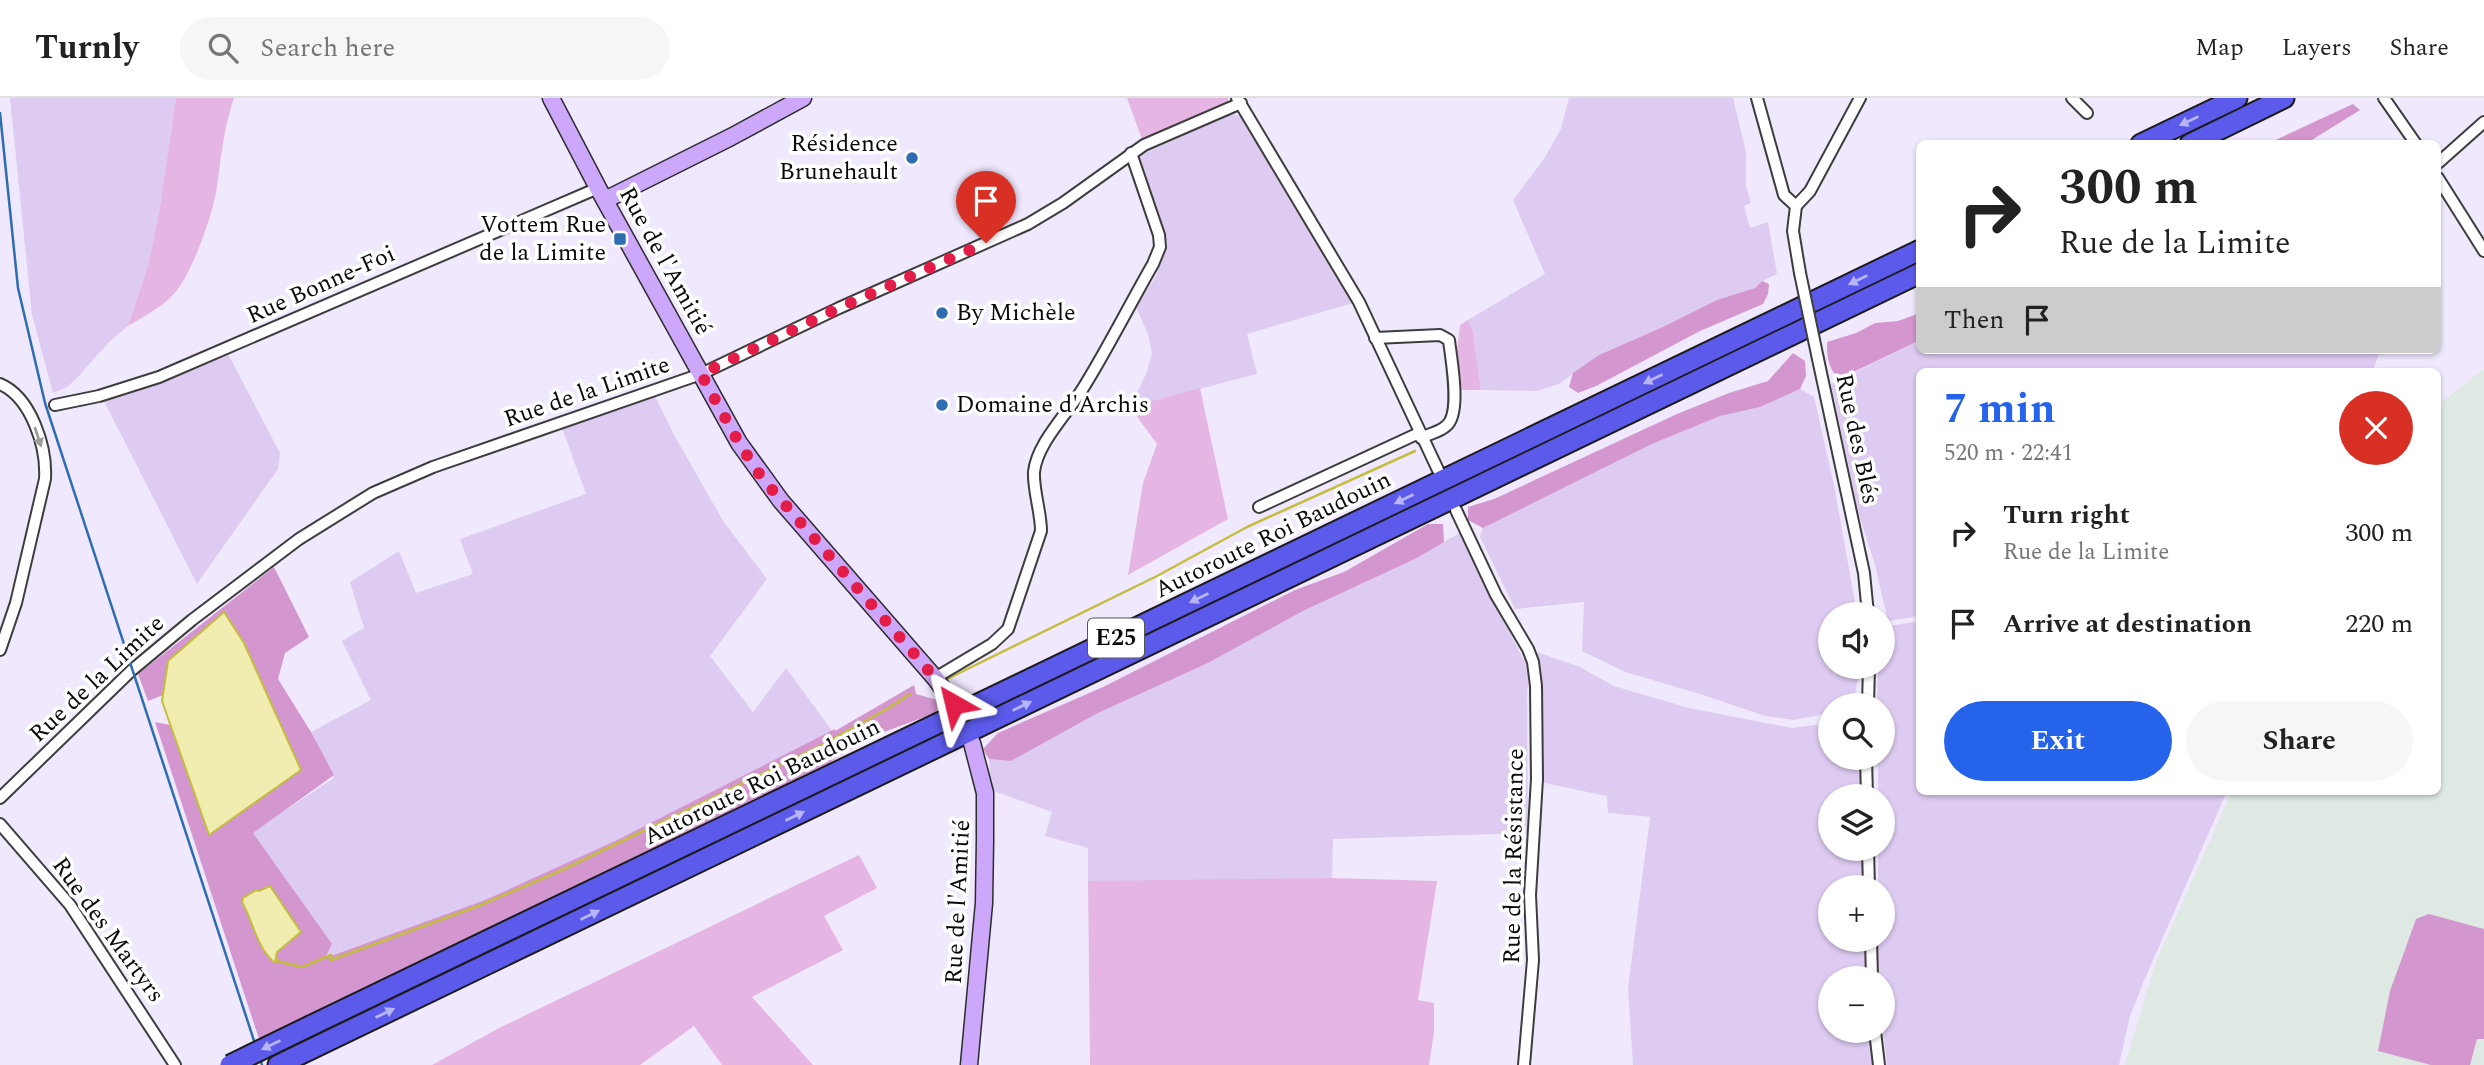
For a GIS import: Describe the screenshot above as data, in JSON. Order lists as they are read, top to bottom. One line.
{"streets":{"highway":["Autoroute Roi Baudouin","E25"],"street":["Rue de l'Amitié","Rue Bonne-Foi","Rue de la Limite","Rue des Blés","Rue de la Résistance","Rue des Martyrs"]},"crossings":[["Rue de l'Amitié","Rue Bonne-Foi"],["Rue de l'Amitié","Rue de la Limite"]],"places":{"other":["Résidence Brunehault","By Michèle","Domaine d'Archis"],"transit":["Vottem Rue de la Limite"]},"page":{"header":"Turnly","search":"Search here","nav":["Map","Layers","Share"],"turn":["300 m","Rue de la Limite"],"then":"Then","heading":["7 min","520 m · 22:41"],"list":[{"name":"Turn right","note":"Rue de la Limite","value":"300 m"},{"name":"Arrive at destination","value":"220 m"}],"map_buttons":["+","−"],"buttons":["Exit","Share"]}}
